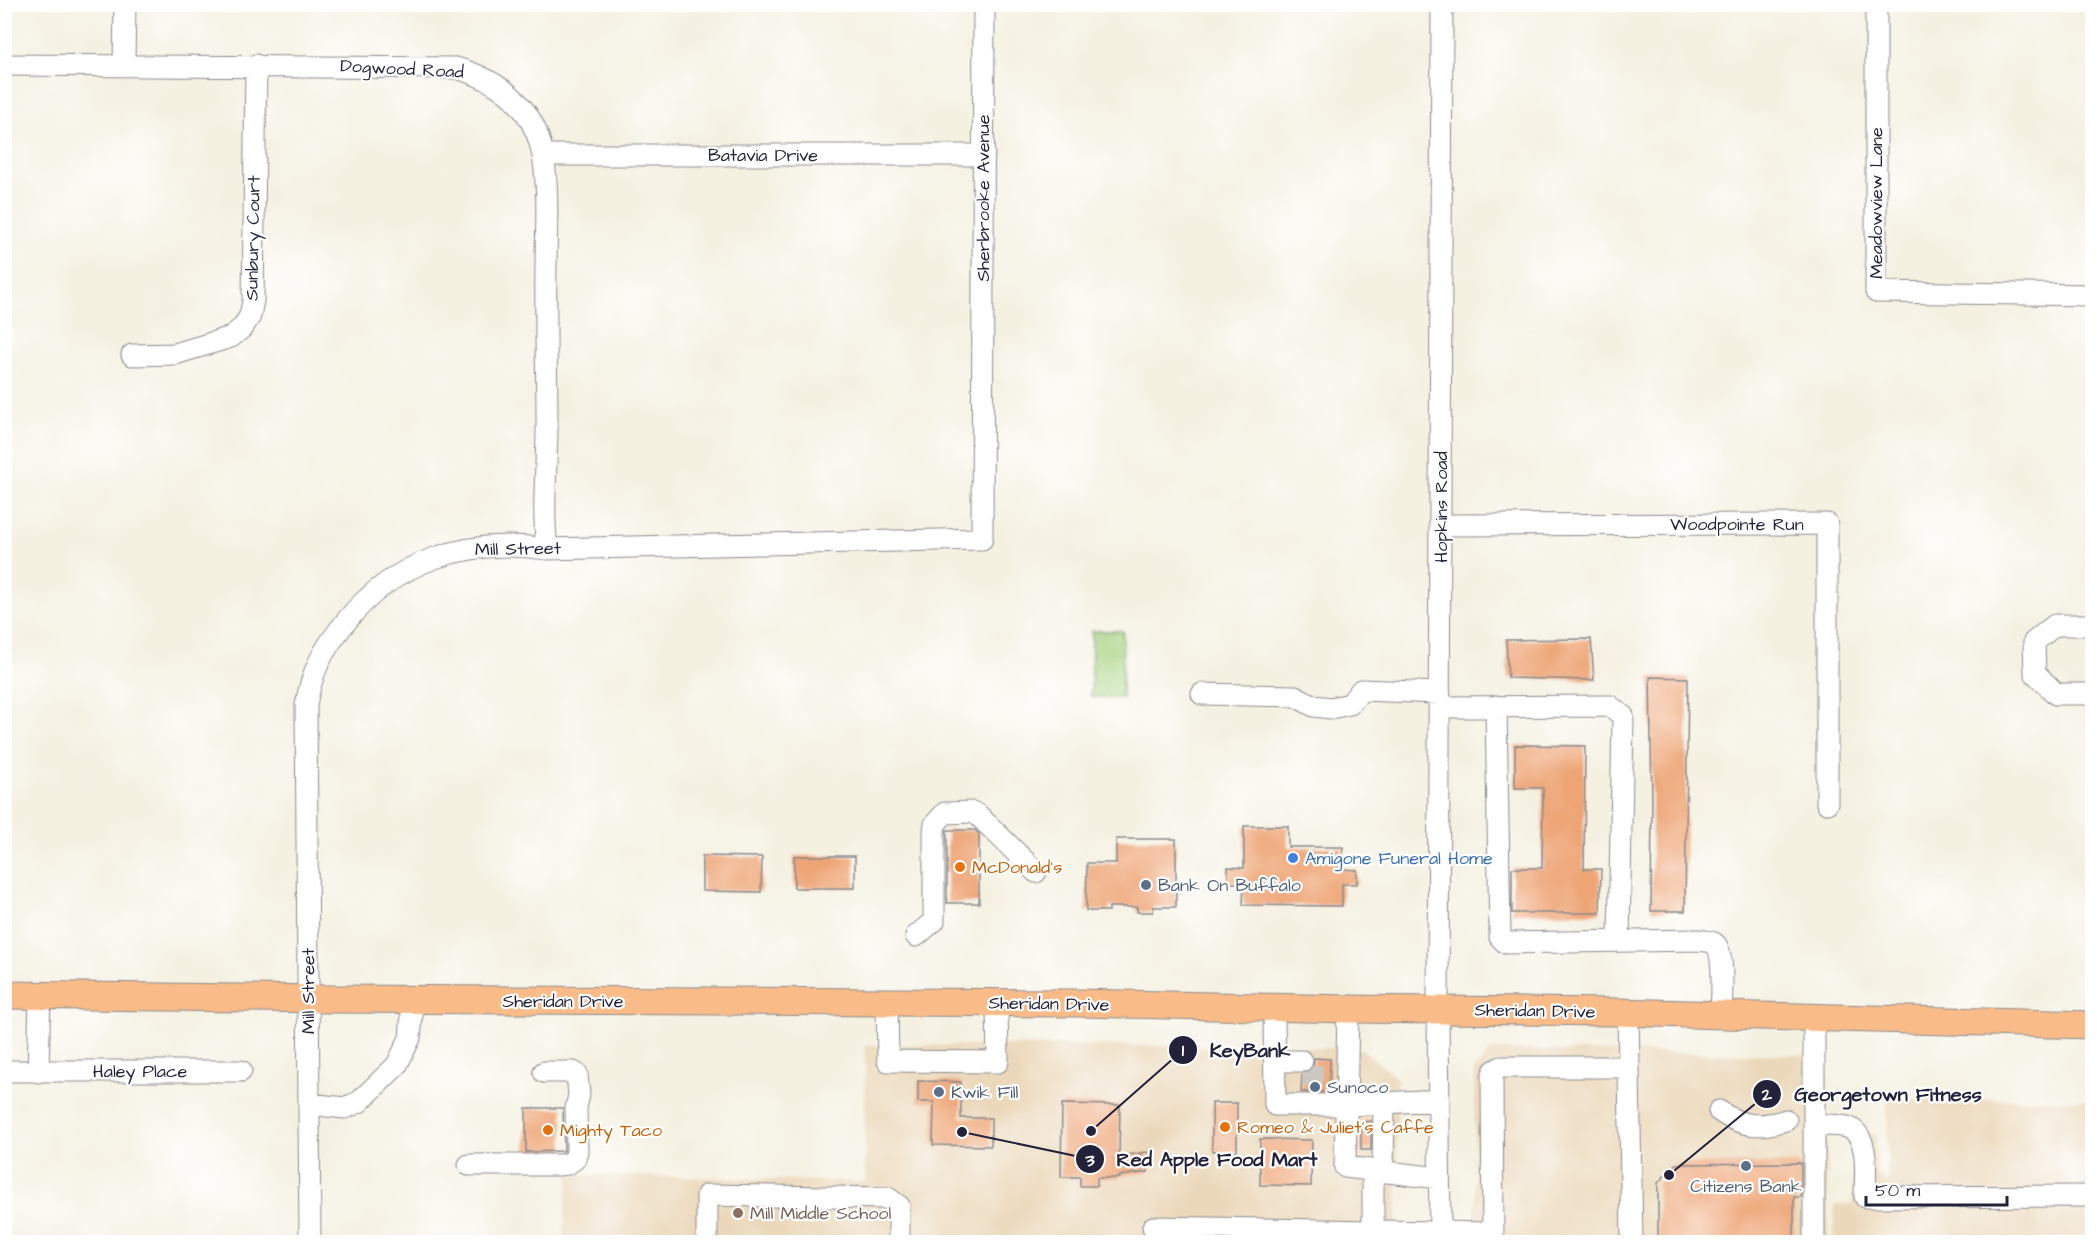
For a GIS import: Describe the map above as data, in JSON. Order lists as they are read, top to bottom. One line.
{"streets":{"main road":["Sheridan Drive"],"street":["Dogwood Road","Batavia Drive","Sherbrooke Avenue","Meadowview Lane","Sunbury Court","Hopkins Road","Woodpointe Run","Mill Street","Haley Place"]},"crossings":[["Dogwood Road","Batavia Drive"],["Dogwood Road","Sunbury Court"],["Dogwood Road","Mill Street"],["Batavia Drive","Sherbrooke Avenue"],["Sherbrooke Avenue","Mill Street"],["Hopkins Road","Woodpointe Run"],["Hopkins Road","Sheridan Drive"],["Mill Street","Sheridan Drive"]],"places":["Amigone Funeral Home","McDonald's","Bank On Buffalo","Sunoco","Kwik Fill","Romeo & Juliet's Caffe","Mighty Taco","KeyBank","Red Apple Food Mart","Citizens Bank","Georgetown Fitness","Mill Middle School"],"scale_bar":"50 m"}
